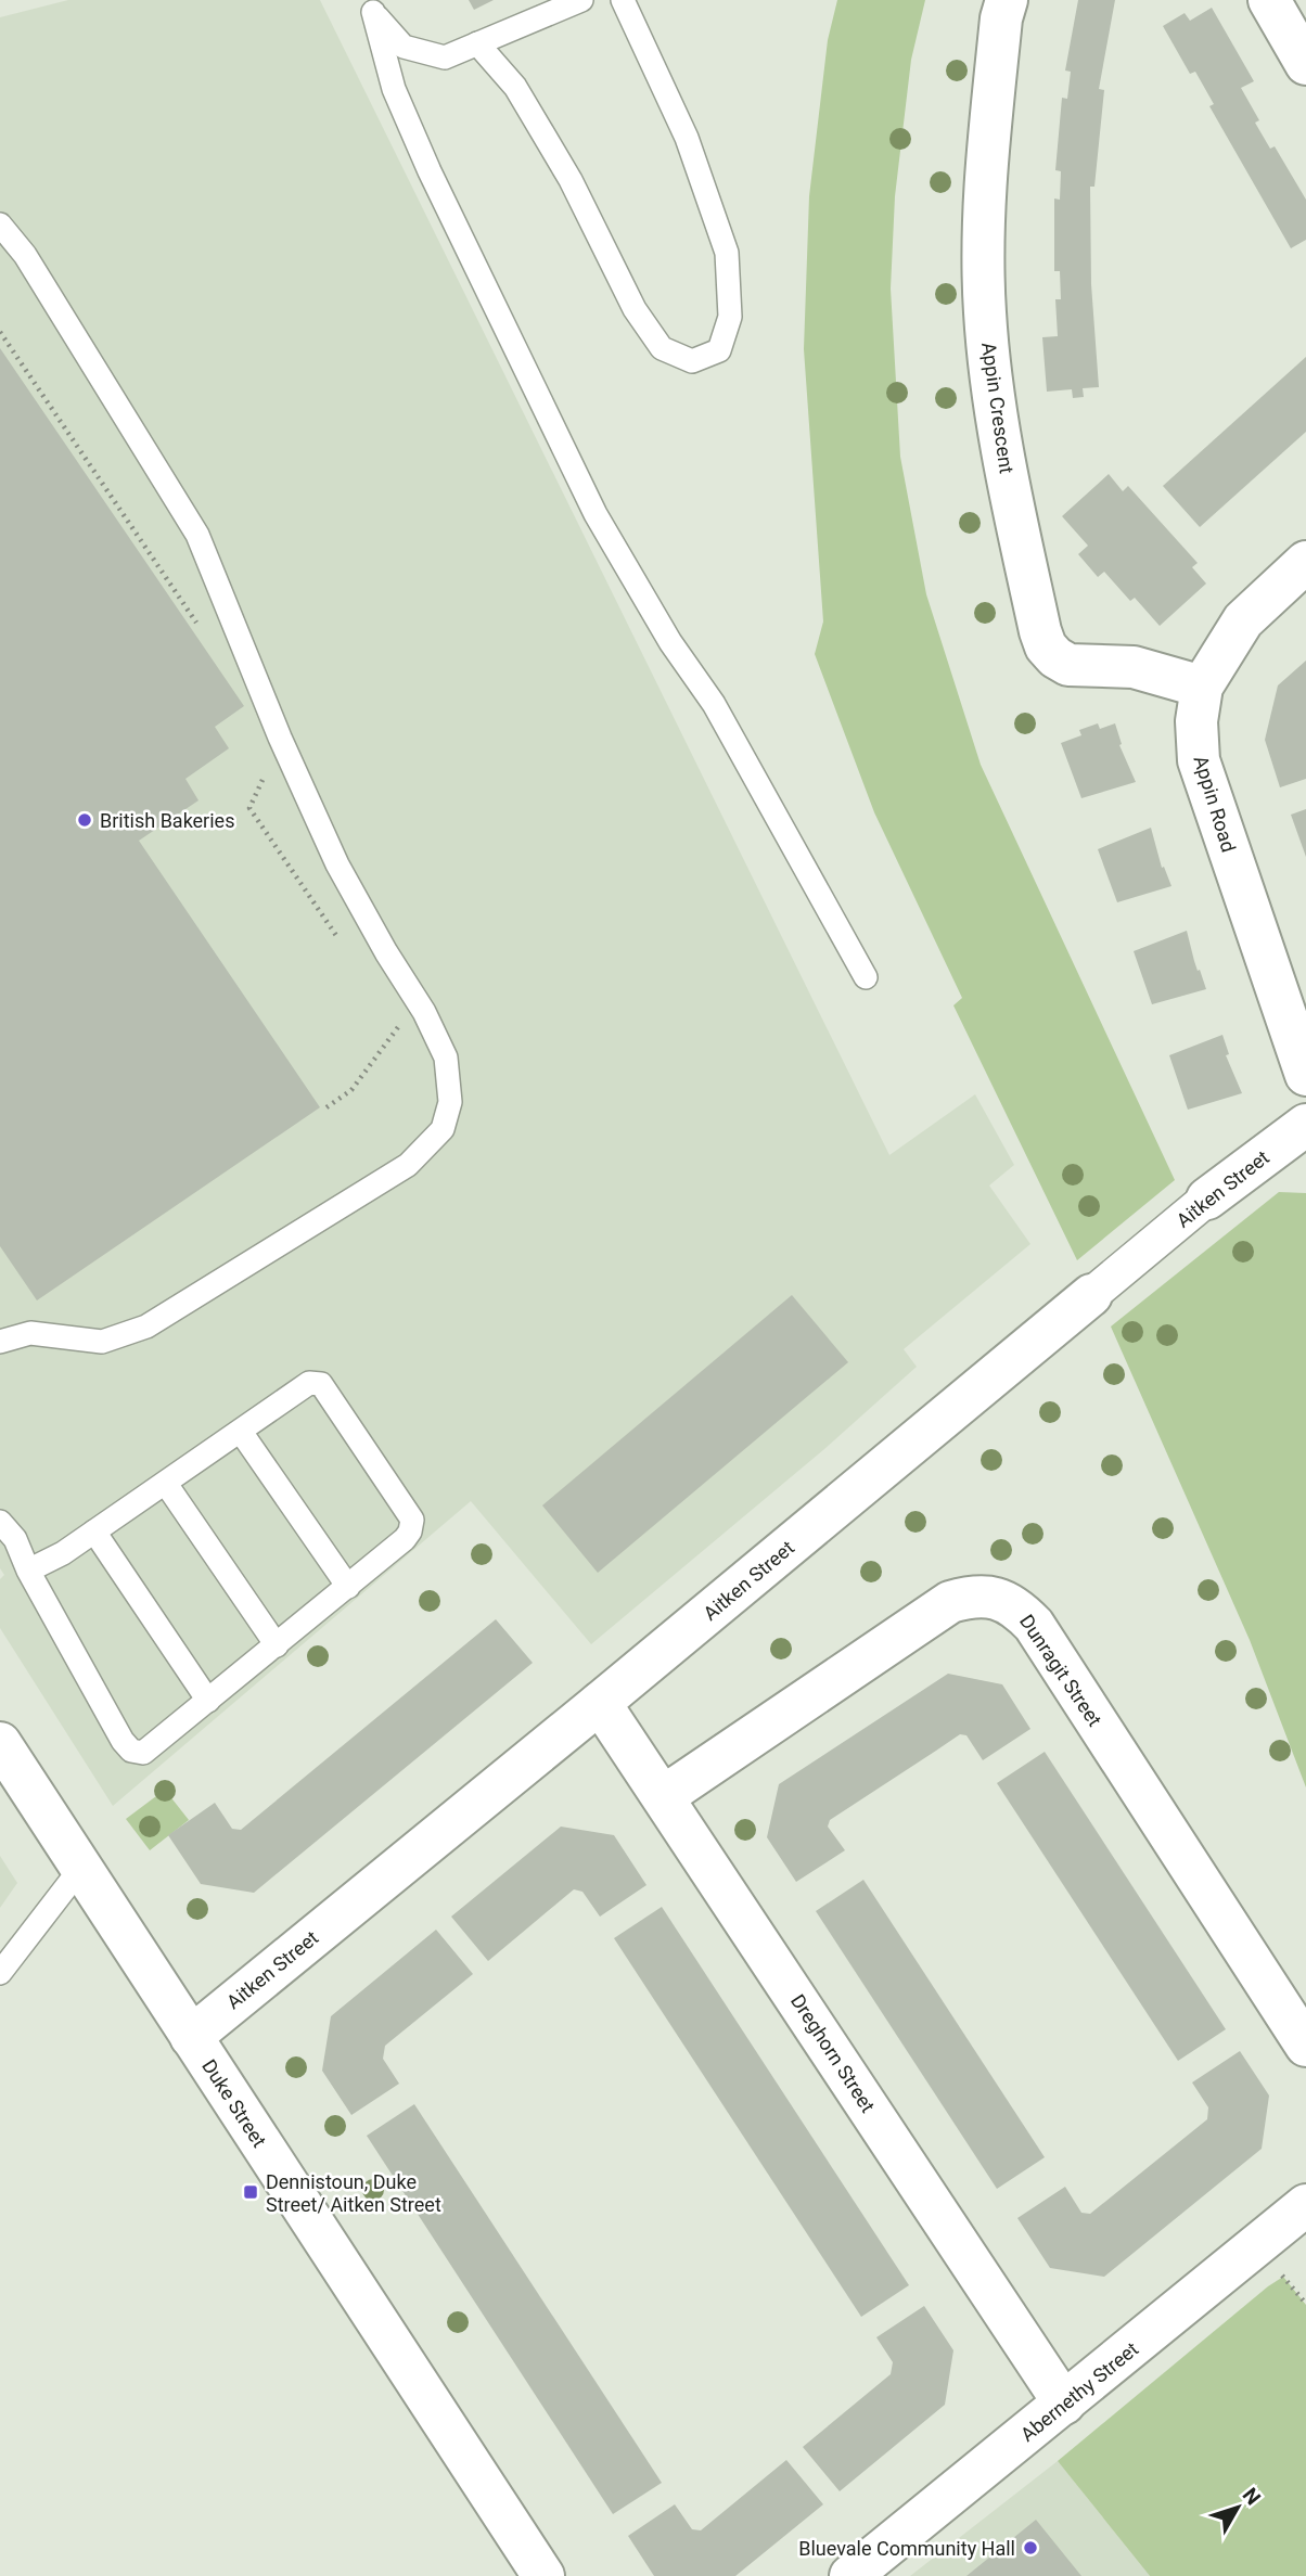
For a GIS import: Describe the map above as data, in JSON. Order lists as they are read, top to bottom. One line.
{"streets":{"street":["Appin Crescent","Appin Road","Aitken Street","Dunragit Street","Dreghorn Street","Duke Street","Abernethy Street"]},"crossings":[["Appin Crescent","Appin Road"],["Aitken Street","Dreghorn Street"],["Aitken Street","Duke Street"],["Dunragit Street","Dreghorn Street"],["Dreghorn Street","Abernethy Street"]],"places":{"other":["British Bakeries","Bluevale Community Hall"],"transit":["Dennistoun, Duke Street/ Aitken Street"]},"north":"top right"}
